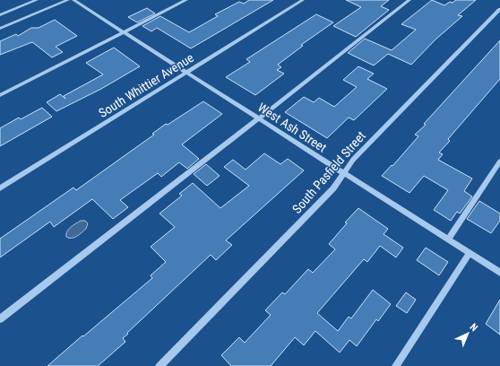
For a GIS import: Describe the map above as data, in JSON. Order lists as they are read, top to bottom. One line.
{"streets":{"street":["South Whittier Avenue","West Ash Street","South Pasfield Street"]},"crossings":[["South Whittier Avenue","West Ash Street"],["West Ash Street","South Pasfield Street"]],"north":"top right"}
